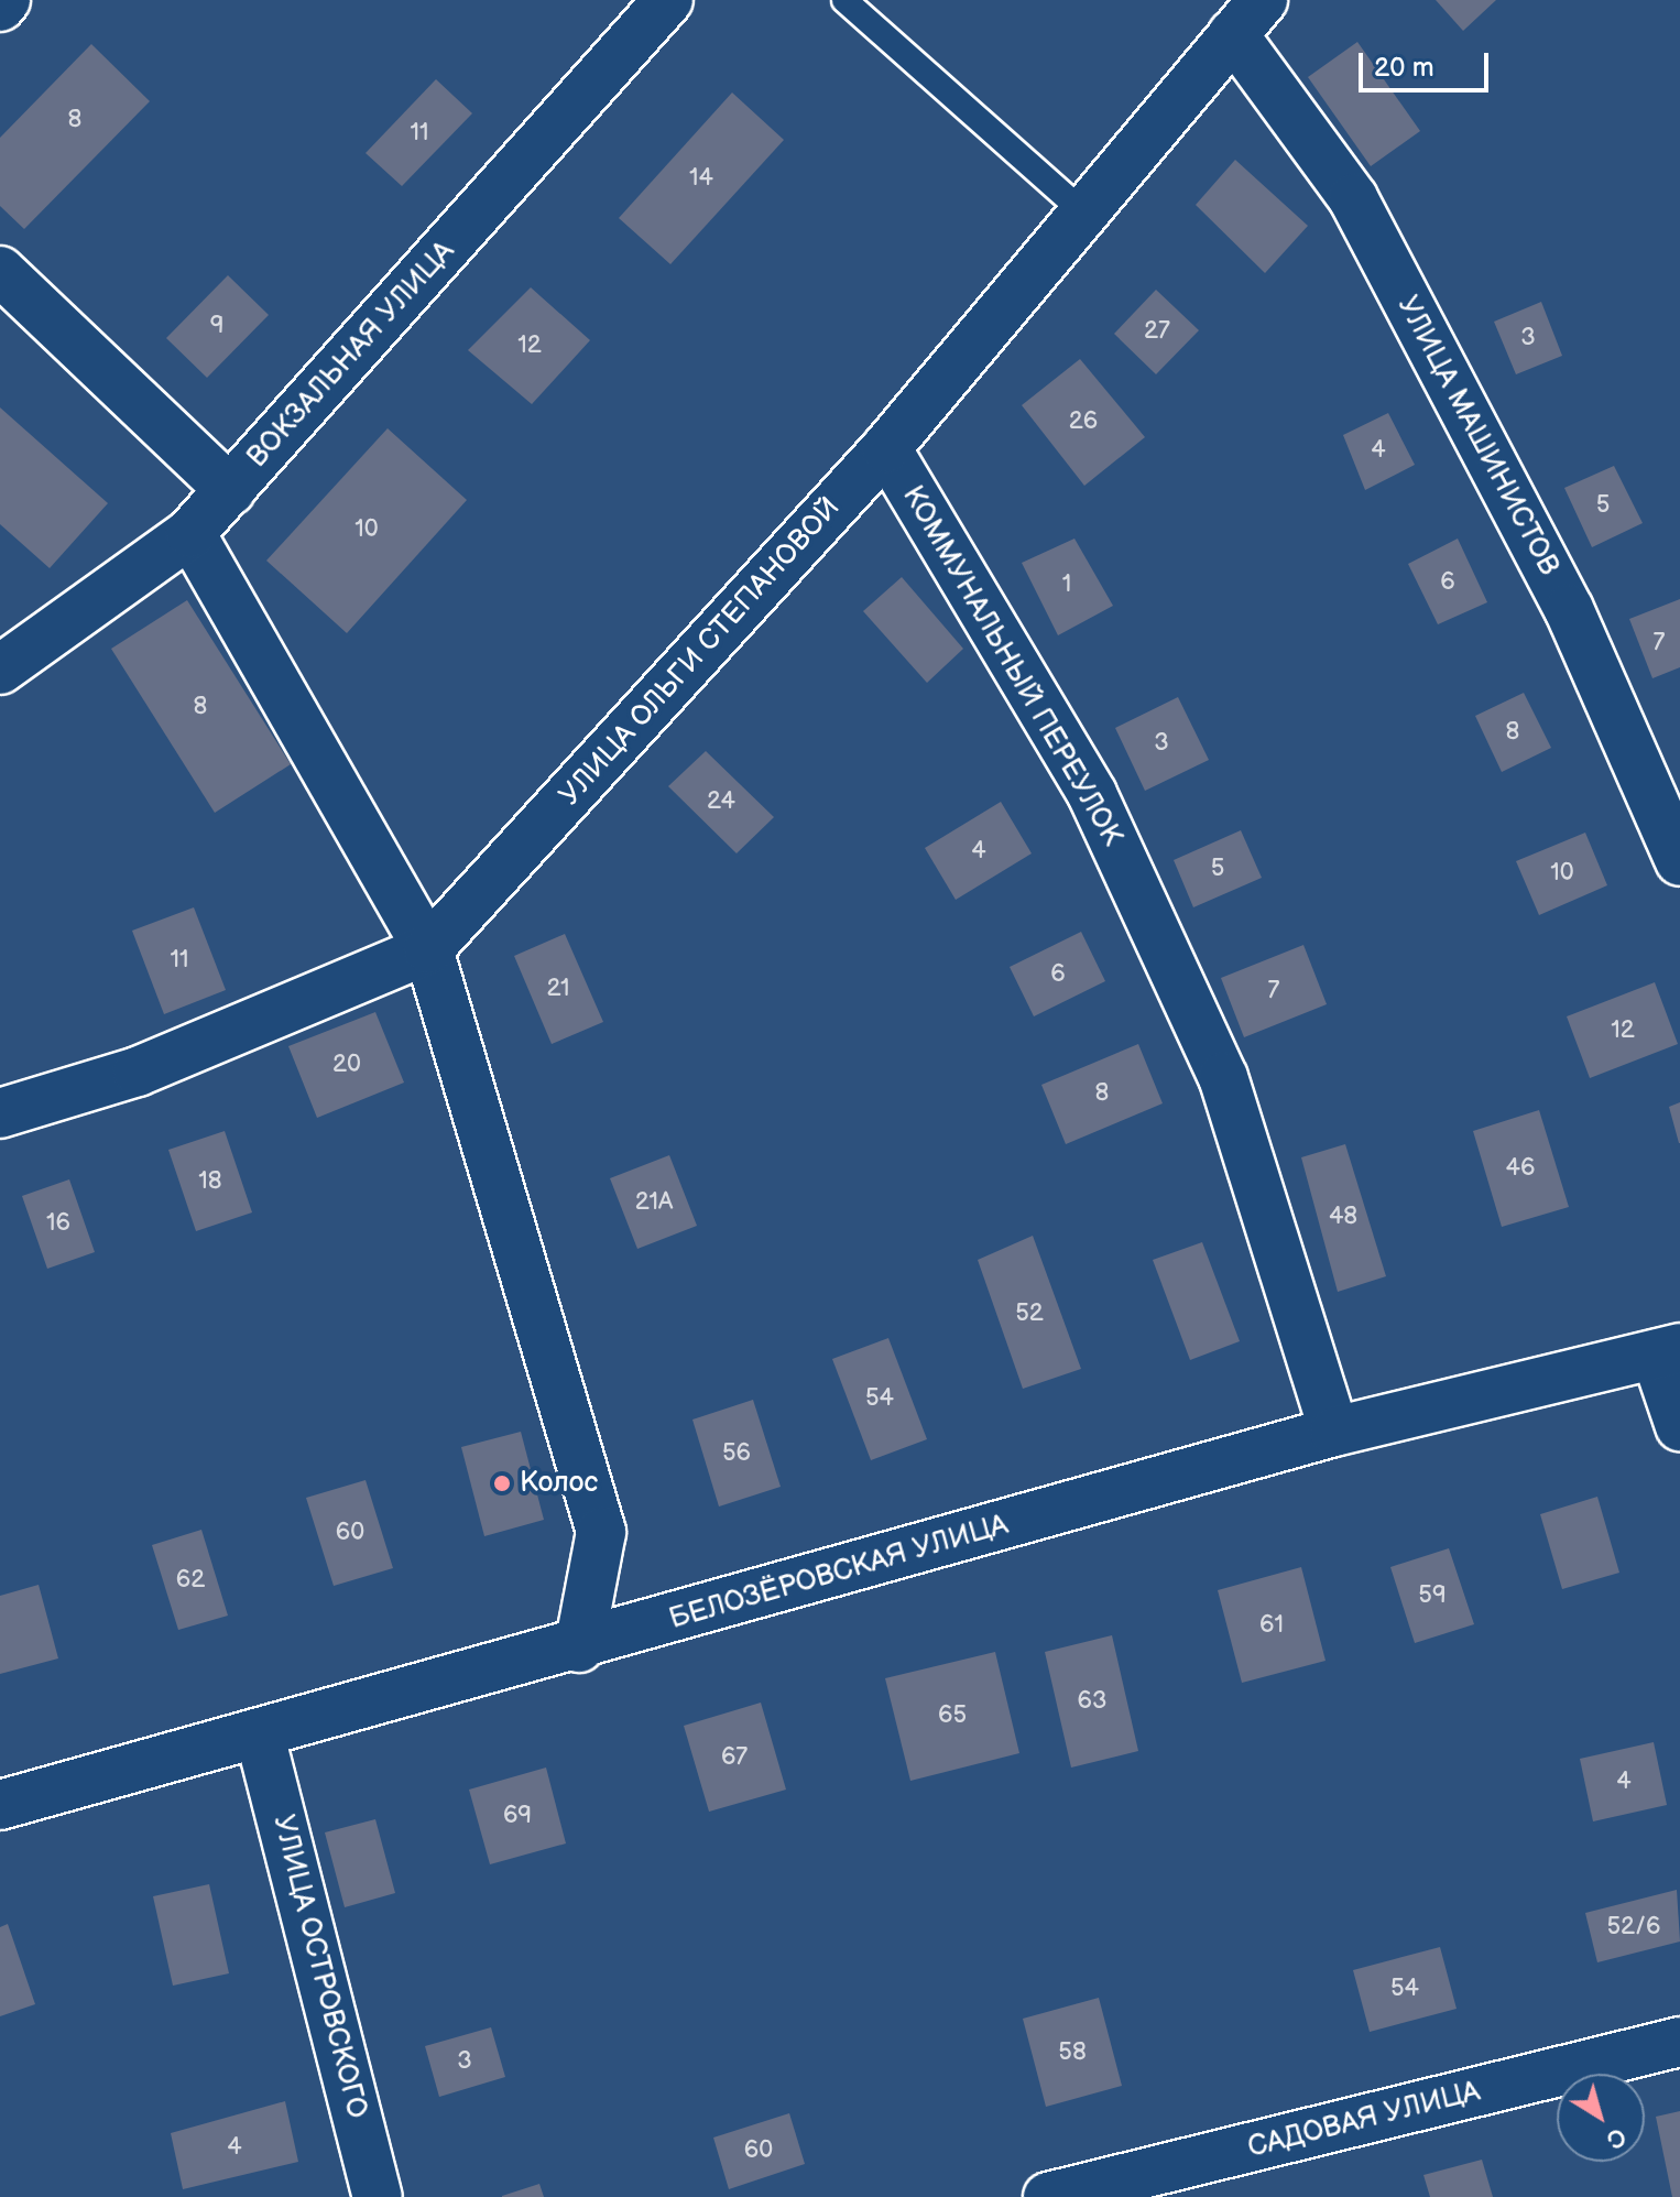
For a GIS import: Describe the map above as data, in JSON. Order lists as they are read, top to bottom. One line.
{"streets":{"street":["ВОКЗАЛЬНАЯ УЛИЦА","УЛИЦА МАШИНИСТОВ","УЛИЦА ОЛЬГИ СТЕПАНОВОЙ","КОММУНАЛЬНЫЙ ПЕРЕУЛОК","БЕЛОЗЁРОВСКАЯ УЛИЦА","УЛИЦА ОСТРОВСКОГО","САДОВАЯ УЛИЦА"]},"crossings":[["УЛИЦА МАШИНИСТОВ","УЛИЦА ОЛЬГИ СТЕПАНОВОЙ"],["УЛИЦА ОЛЬГИ СТЕПАНОВОЙ","КОММУНАЛЬНЫЙ ПЕРЕУЛОК"],["КОММУНАЛЬНЫЙ ПЕРЕУЛОК","БЕЛОЗЁРОВСКАЯ УЛИЦА"],["БЕЛОЗЁРОВСКАЯ УЛИЦА","УЛИЦА ОСТРОВСКОГО"]],"places":["Колос"],"house_numbers":["8","11","14","9","27","3","12","26","4","5","10","6","1","7","8","8","3","24","4","5","10","11","6","21","7","12","20","8","46","18","21А","48","16","52","54","56","60","62","59","61","63","65","67","4","69","52/6","54","58","3","4","60"],"scale_bar":"20 m","north":"bottom right"}
